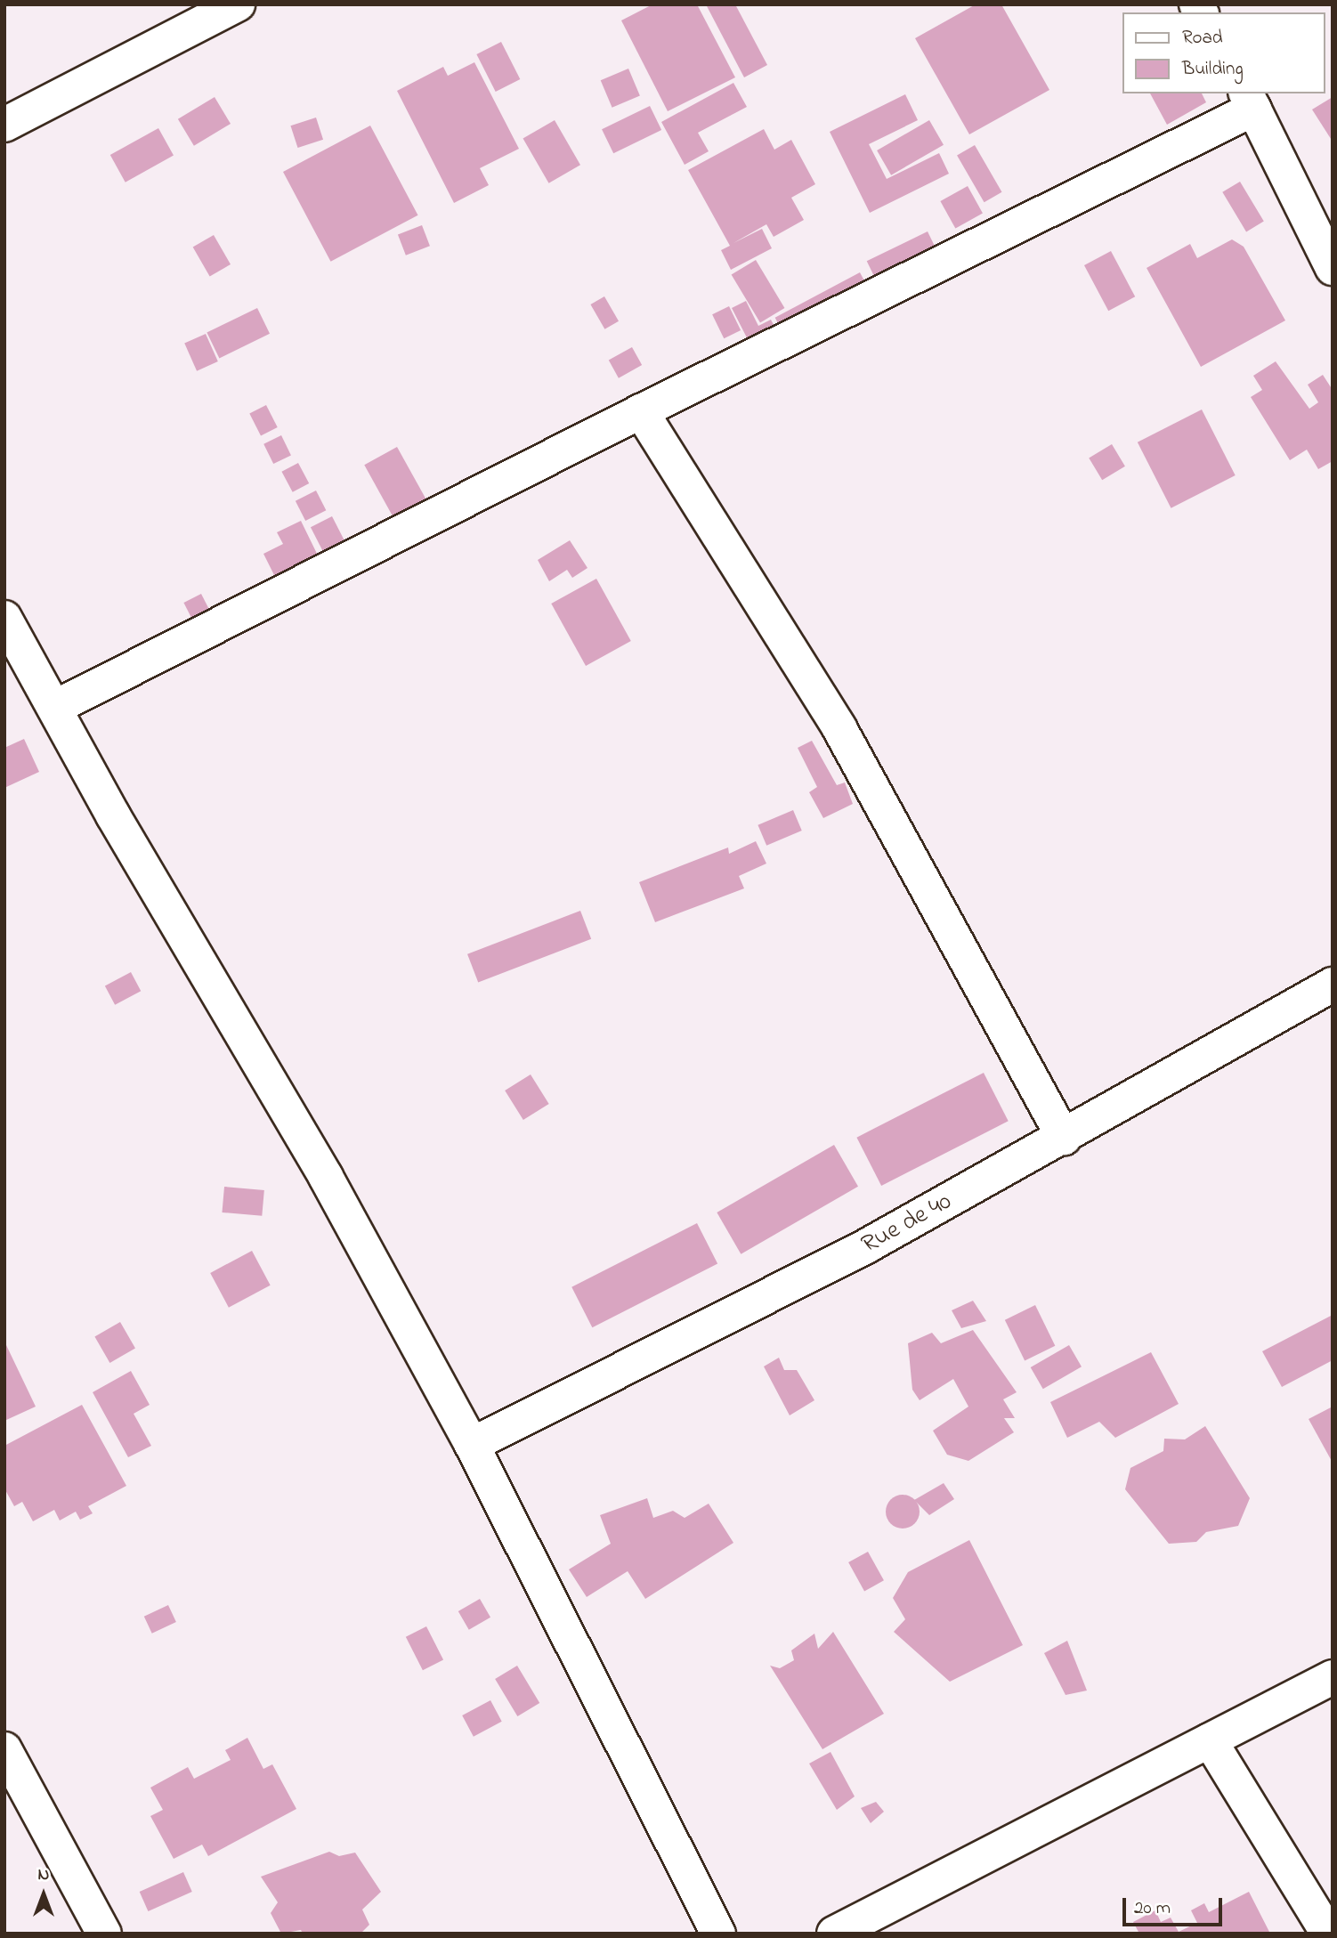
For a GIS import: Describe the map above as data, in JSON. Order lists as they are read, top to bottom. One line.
{"streets":{"street":["Rue de 40"]},"legend":["Road","Building"],"scale_bar":"20 m","north":"top"}
